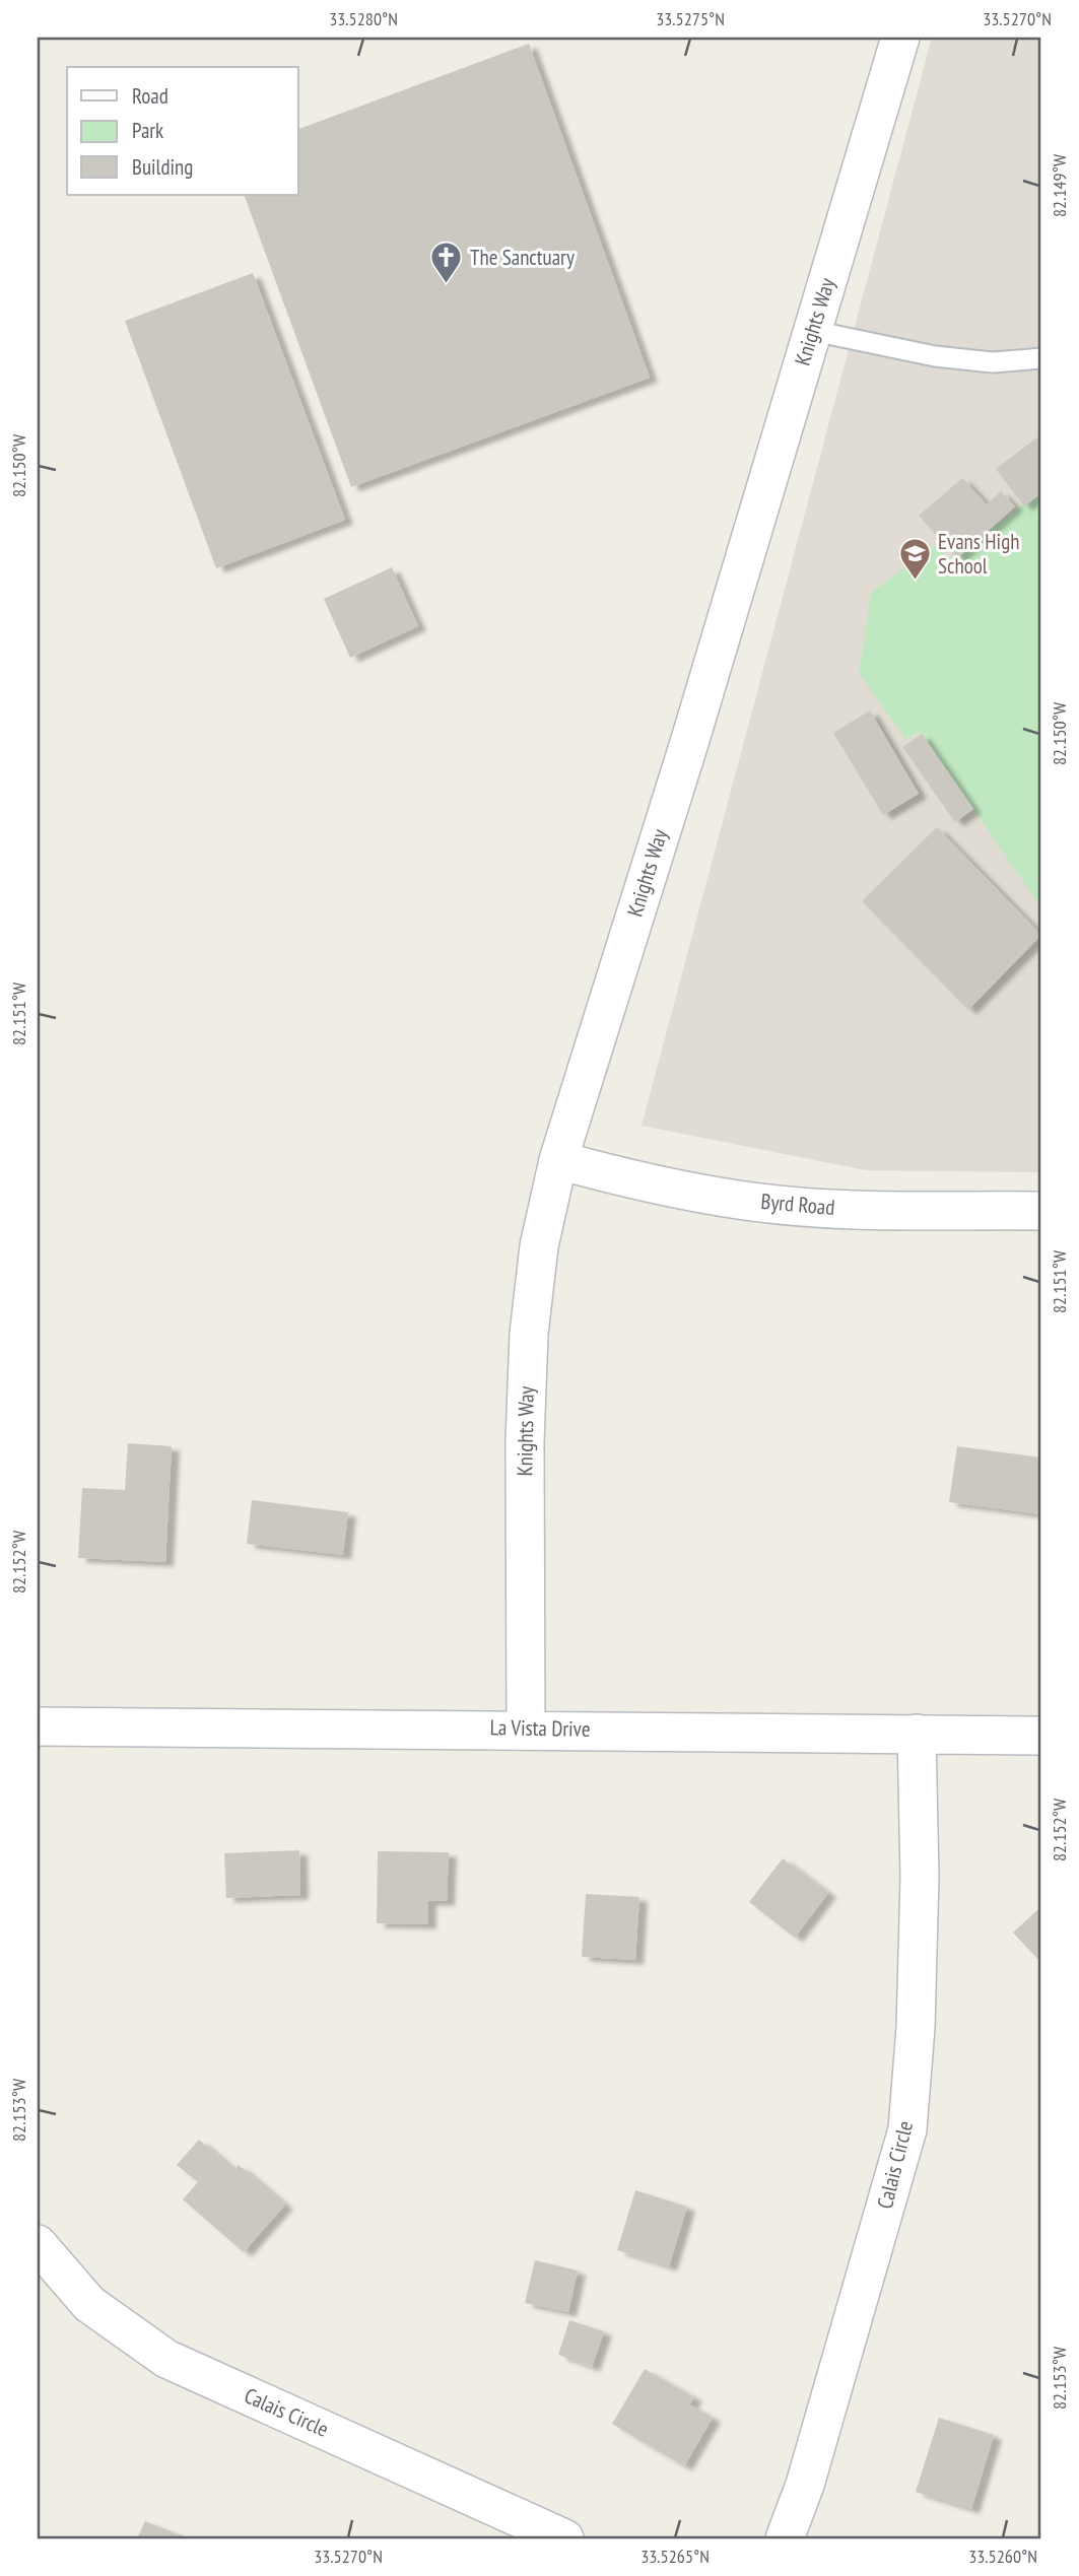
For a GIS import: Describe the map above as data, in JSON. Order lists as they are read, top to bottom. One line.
{"streets":{"street":["Knights Way","Byrd Road","La Vista Drive","Calais Circle"]},"crossings":[["Knights Way","Byrd Road"],["Knights Way","La Vista Drive"],["La Vista Drive","Calais Circle"]],"places":{"church":["The Sanctuary"],"school or university":["Evans High School"]},"legend":["Road","Park","Building"],"coordinates":["33.5280°N","33.5275°N","33.5270°N","82.149°W","82.150°W","82.151°W","82.152°W","82.153°W","33.5265°N","33.5260°N"]}
